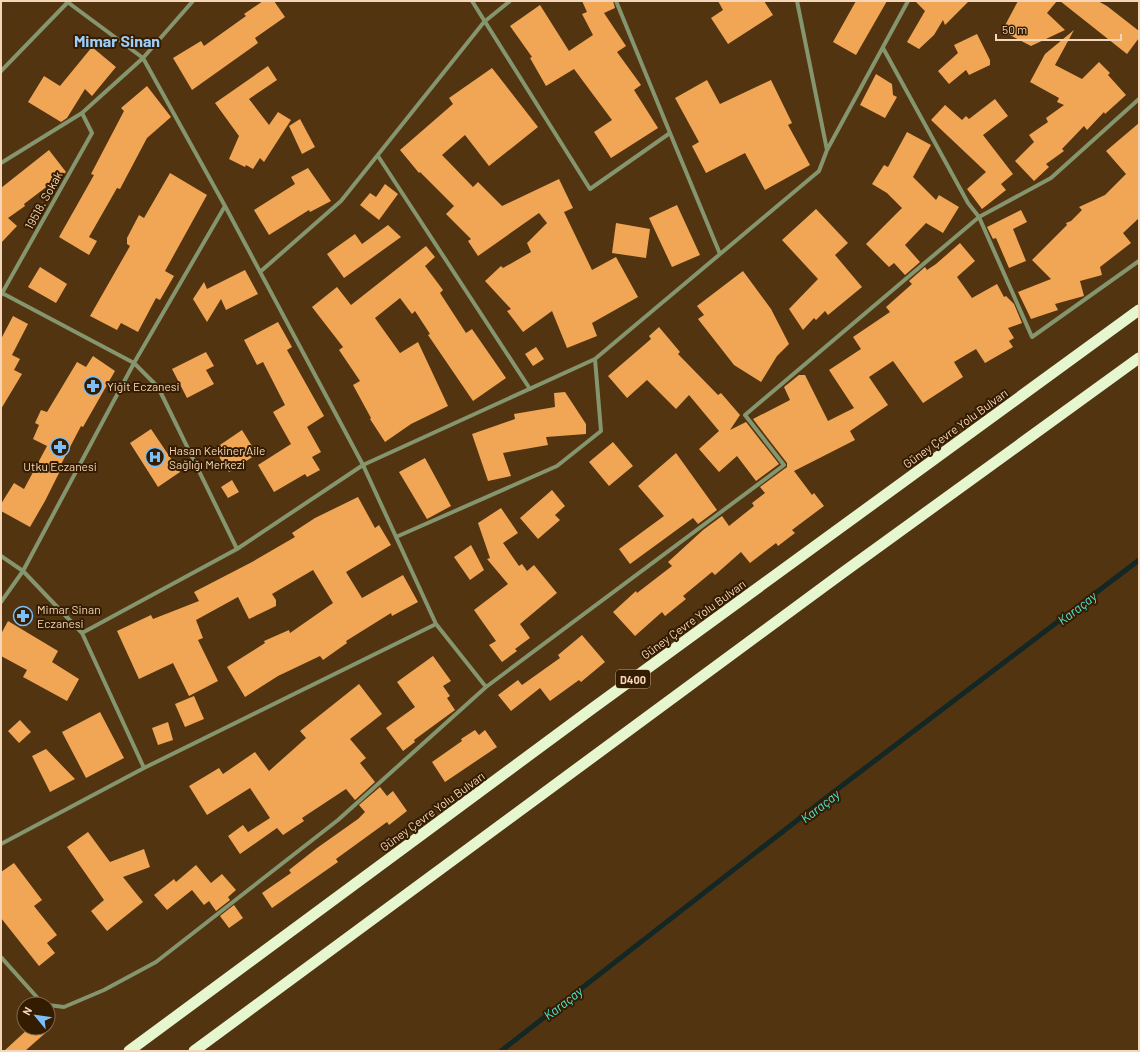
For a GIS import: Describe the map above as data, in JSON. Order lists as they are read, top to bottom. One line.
{"streets":{"highway":["Güney Çevre Yolu Bulvarı","D400"],"street":["19518. Sokak"]},"districts":["Mimar Sinan"],"water":["Karaçay"],"places":{"pharmacy":["Yiğit Eczanesi","Utku Eczanesi","Mimar Sinan Eczanesi"],"hospital":["Hasan Kekiner Aile Sağlığı Merkezi"]},"scale_bar":"50 m","north":"top left"}
